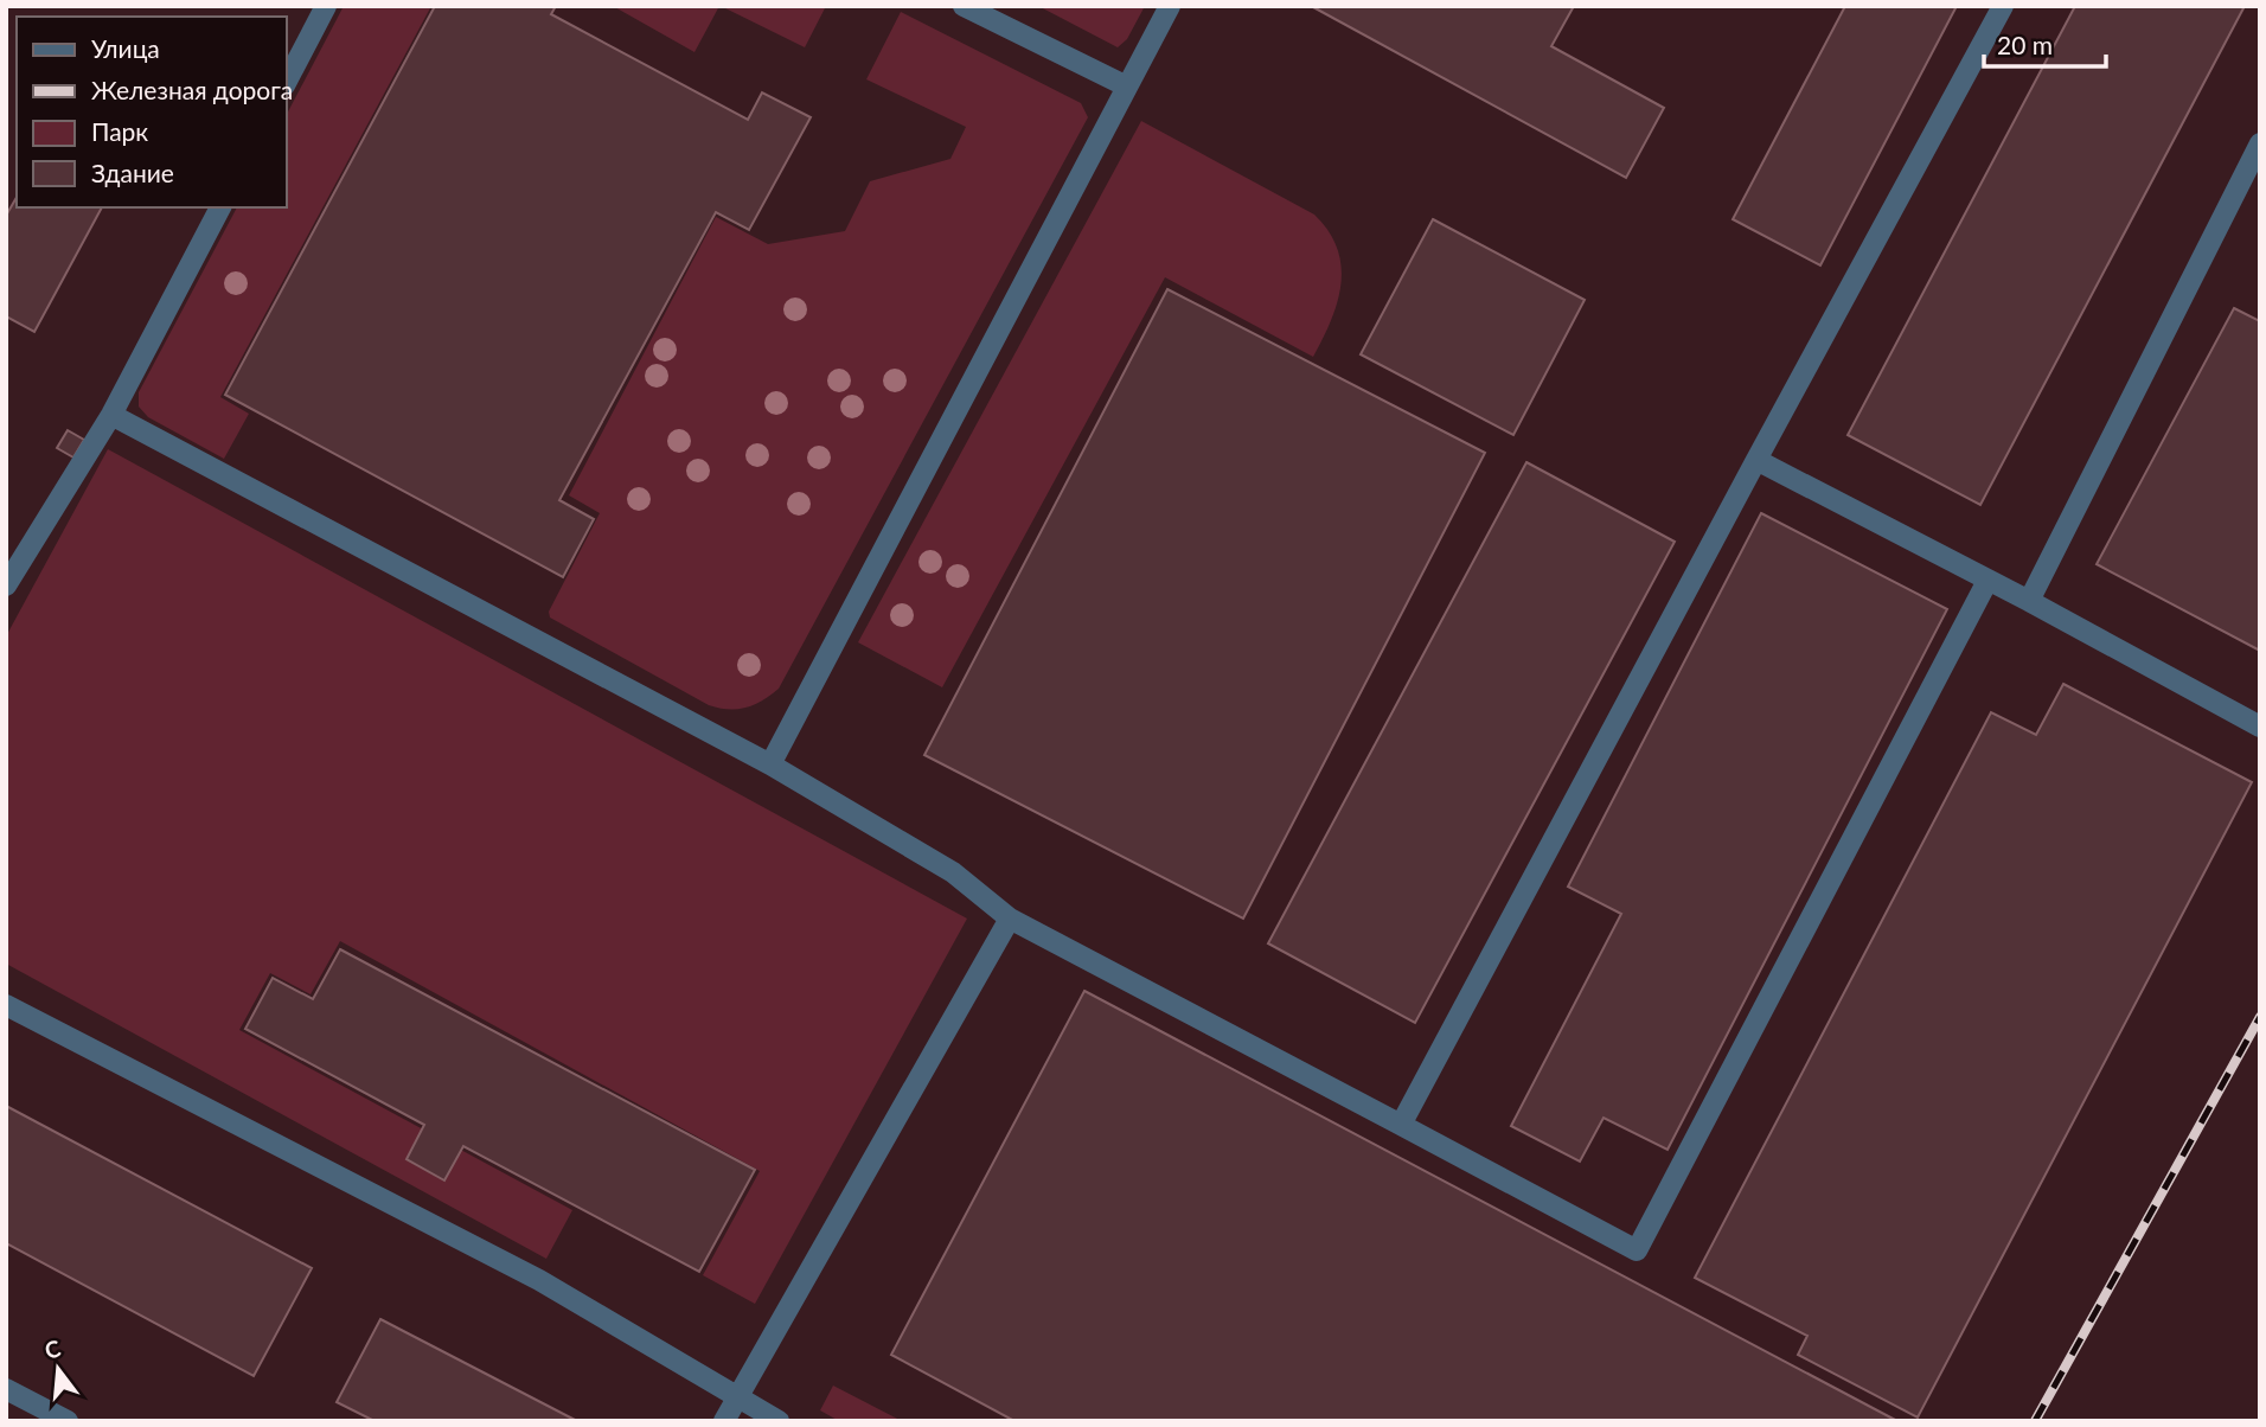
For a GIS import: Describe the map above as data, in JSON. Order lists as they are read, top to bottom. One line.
{"legend":["Улица","Железная дорога","Парк","Здание"],"scale_bar":"20 m","north":"top"}
